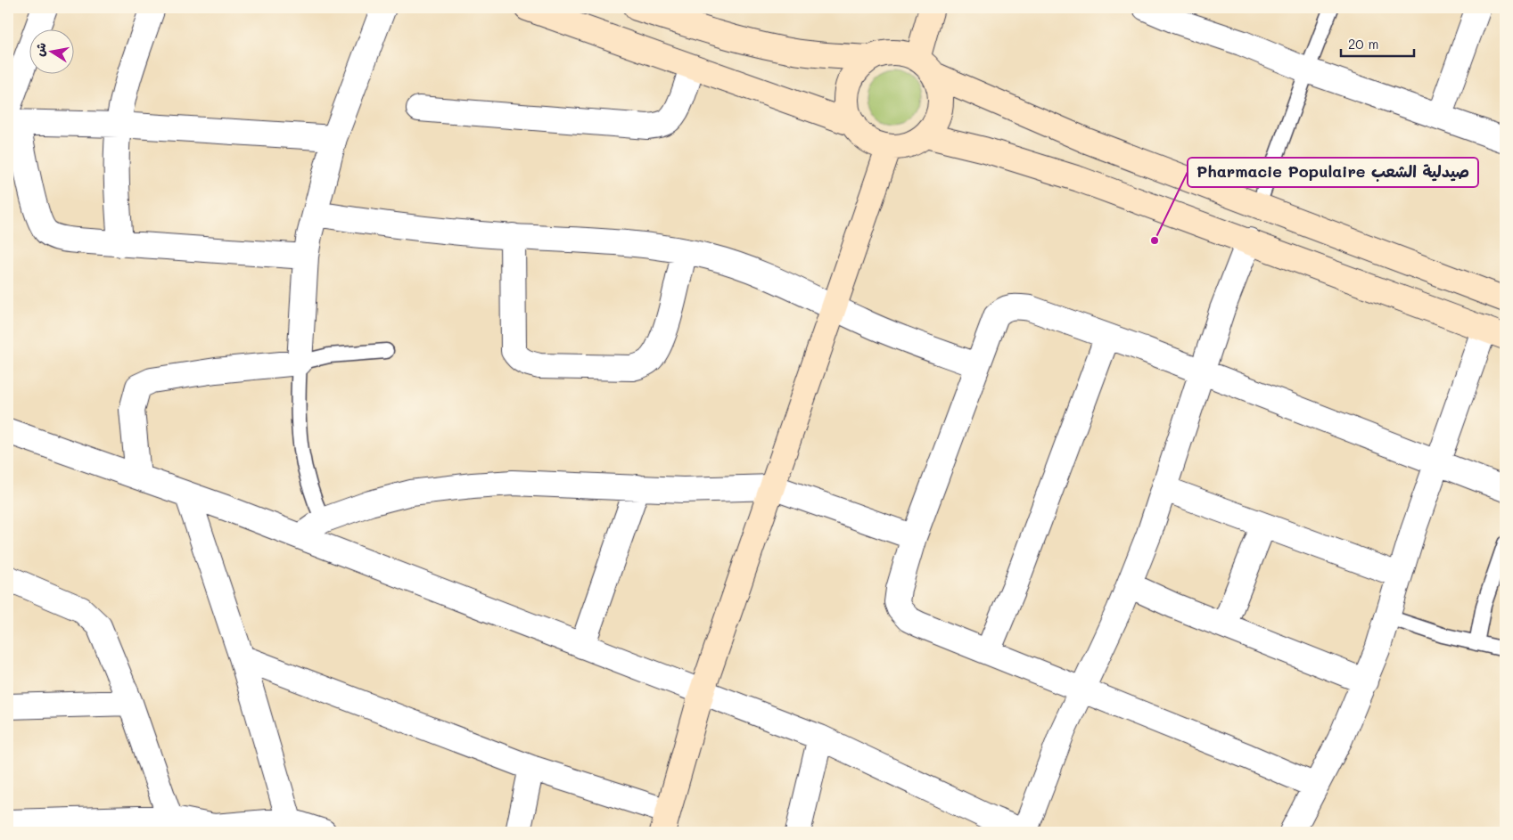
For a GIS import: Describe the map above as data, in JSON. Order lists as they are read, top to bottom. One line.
{"places":["Pharmacie Populaire صيدلية الشعب"],"scale_bar":"20 m","north":"left"}
